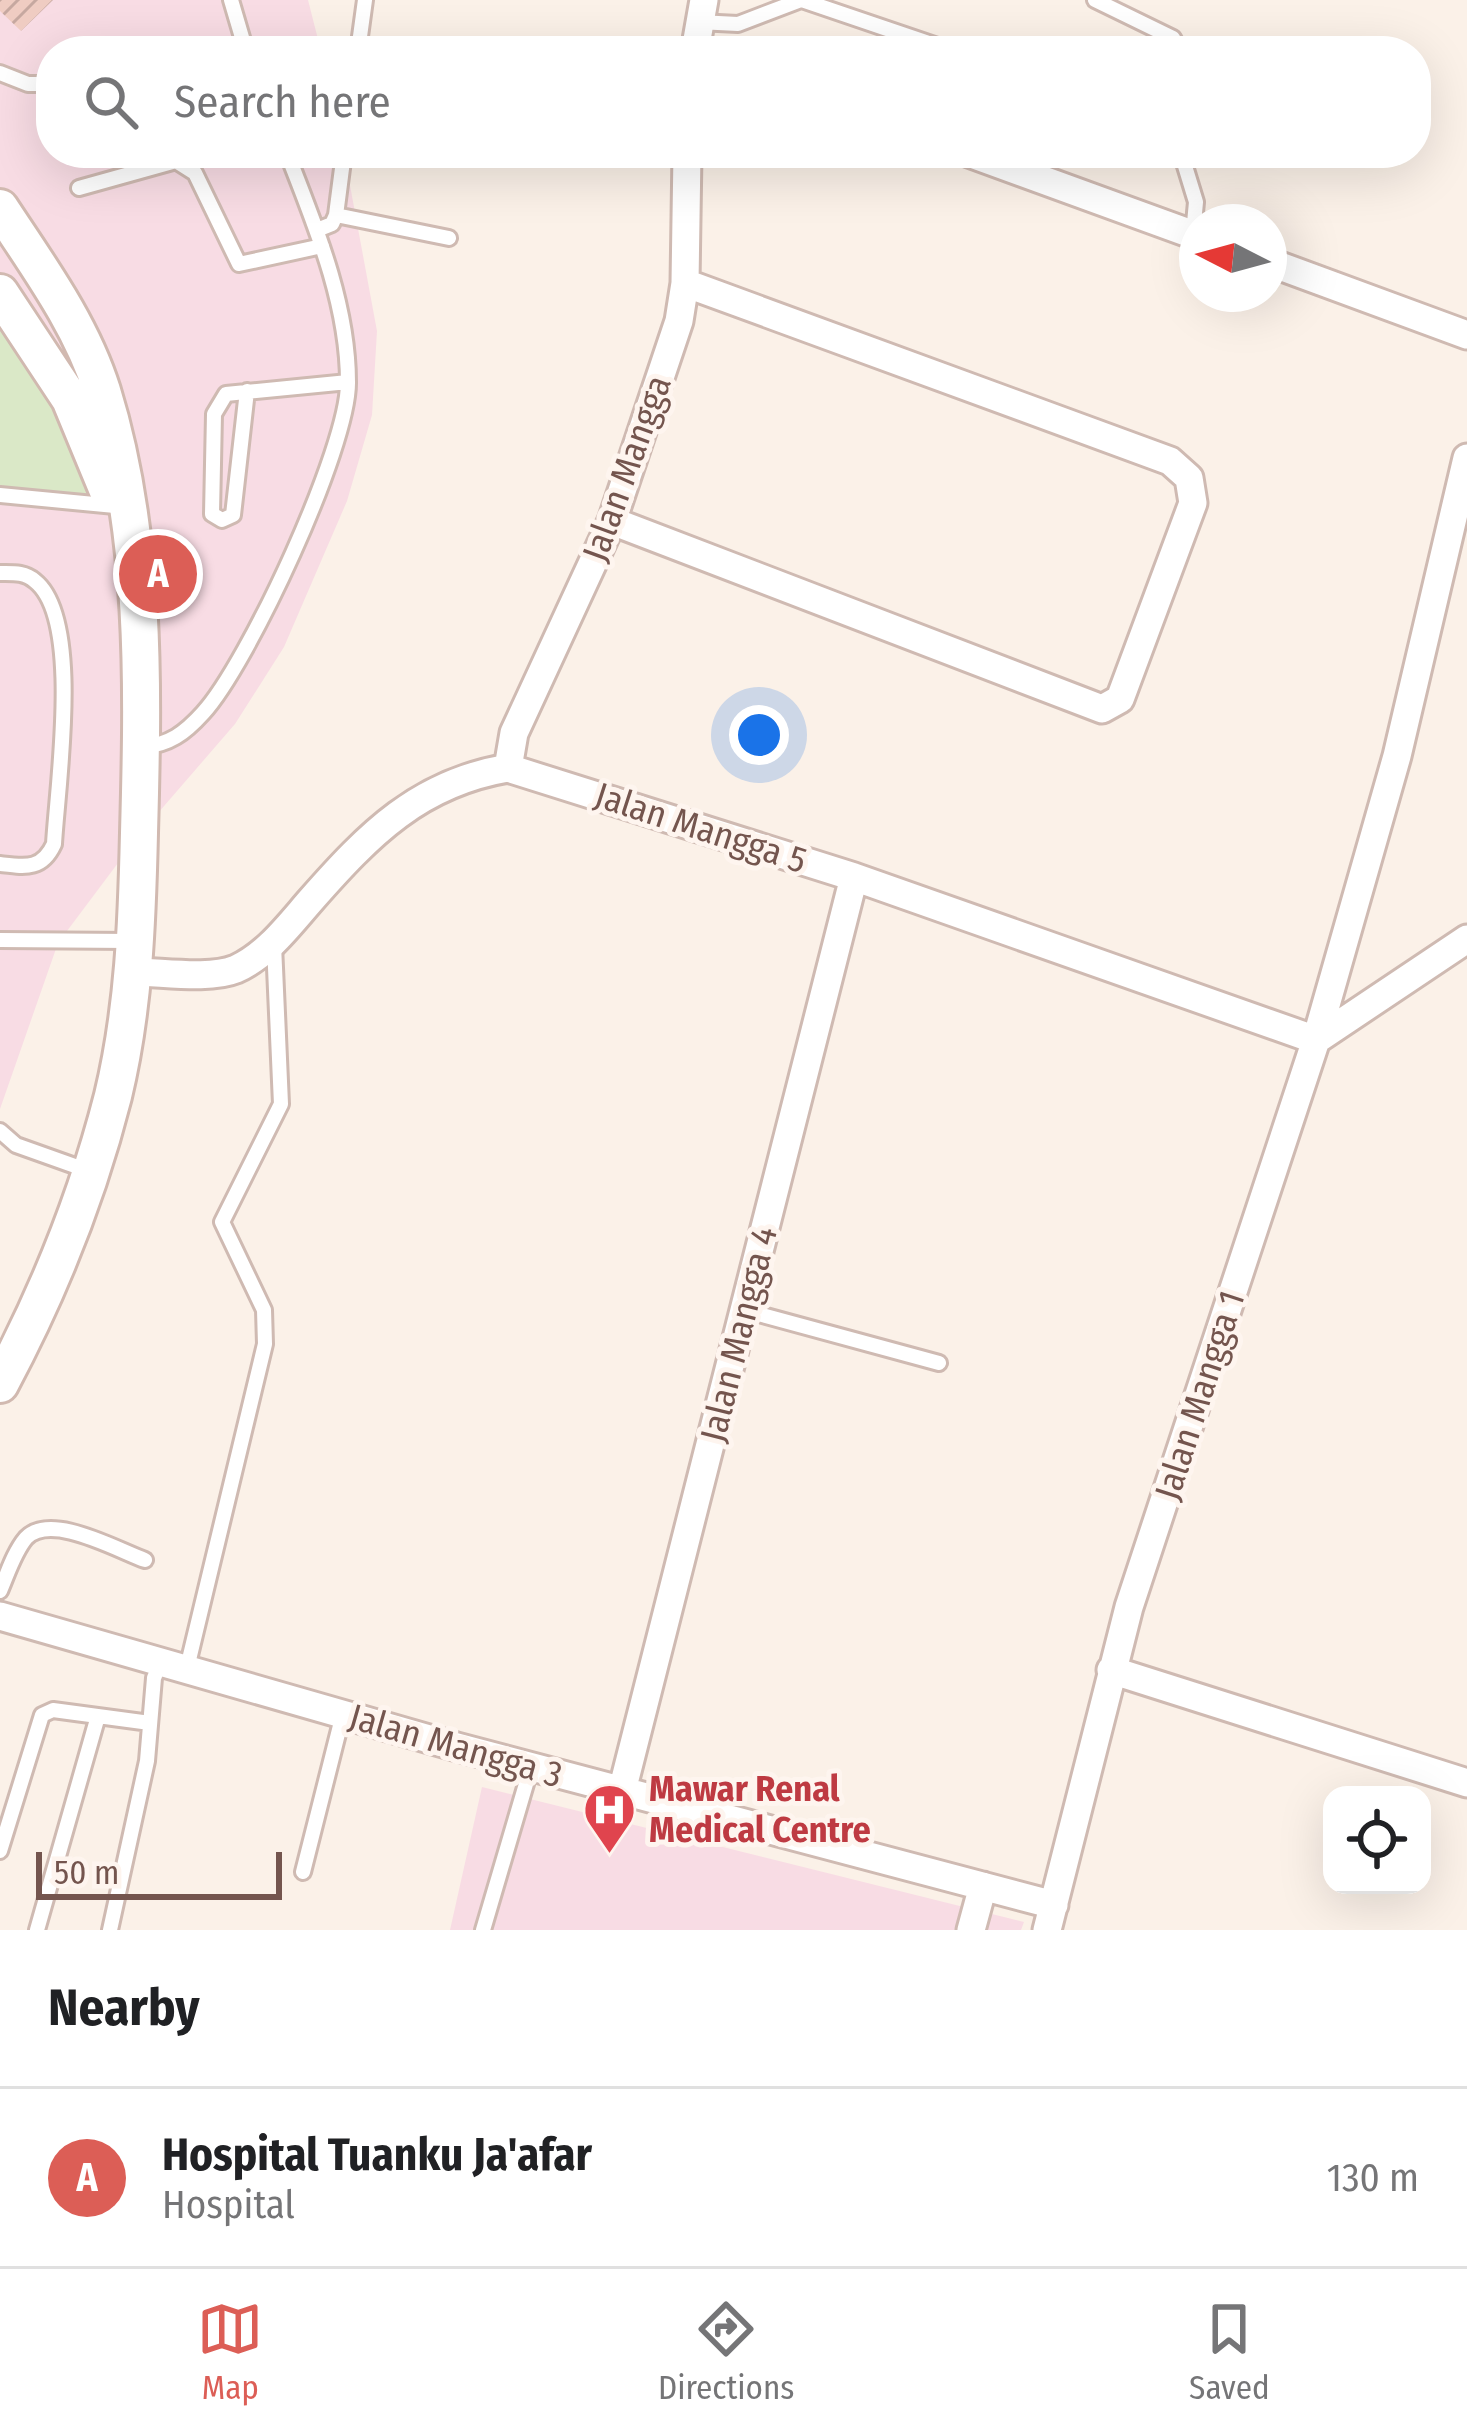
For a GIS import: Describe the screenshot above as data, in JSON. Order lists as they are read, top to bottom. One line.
{"streets":{"street":["Jalan Mangga","Jalan Mangga 5","Jalan Mangga 4","Jalan Mangga 1","Jalan Mangga 3"]},"crossings":[["Jalan Mangga","Jalan Mangga 5"],["Jalan Mangga 5","Jalan Mangga 4"],["Jalan Mangga 5","Jalan Mangga 1"],["Jalan Mangga 4","Jalan Mangga 3"],["Jalan Mangga 1","Jalan Mangga 3"]],"places":{"hospital":["Mawar Renal Medical Centre"]},"scale_bar":"50 m","north":"left","page":{"search":"Search here","pins":"A","scale":"50 m","heading":"Nearby","list":[{"mark":"A","name":"Hospital Tuanku Ja'afar","note":"Hospital","value":"130 m"}],"nav":["Map","Directions","Saved"]}}
